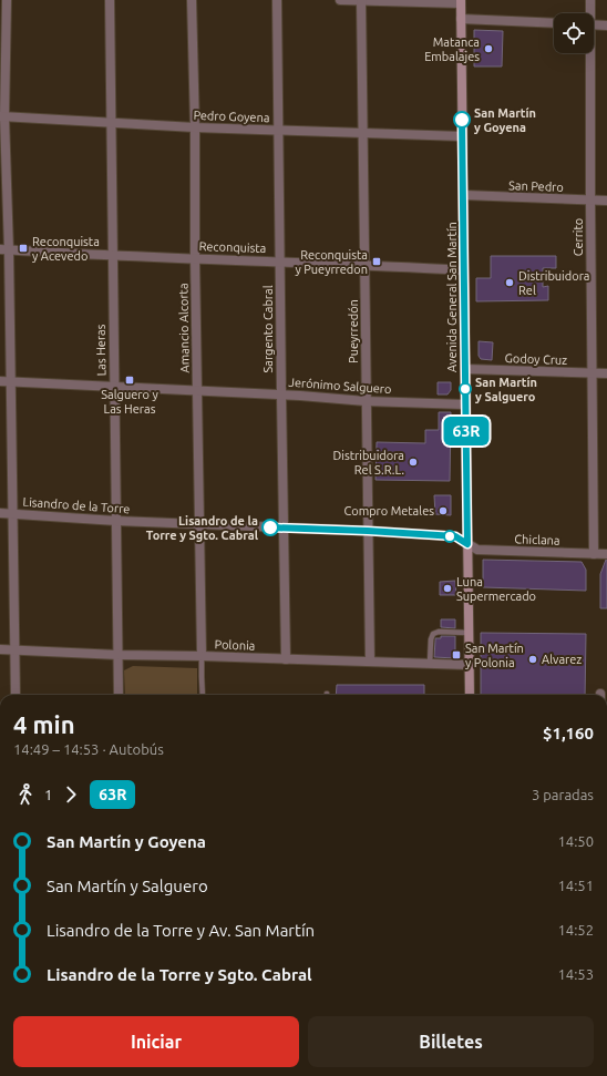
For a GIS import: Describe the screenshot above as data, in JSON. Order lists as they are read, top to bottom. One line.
{"streets":{"main road":["Avenida General San Martín"],"street":["Pedro Goyena","San Pedro","Cerrito","Reconquista","Amancio Alcorta","Sargento Cabral","Pueyrredón","Las Heras","Godoy Cruz","Jerónimo Salguero","Lisandro de la Torre","Chiclana","Polonia"]},"crossings":[["Pedro Goyena","Avenida General San Martín"],["Pedro Goyena","Amancio Alcorta"],["Pedro Goyena","Sargento Cabral"],["Pedro Goyena","Pueyrredón"],["Pedro Goyena","Las Heras"],["San Pedro","Cerrito"],["San Pedro","Avenida General San Martín"],["Cerrito","Godoy Cruz"],["Cerrito","Chiclana"],["Reconquista","Avenida General San Martín"],["Reconquista","Amancio Alcorta"],["Reconquista","Sargento Cabral"],["Reconquista","Pueyrredón"],["Reconquista","Las Heras"],["Avenida General San Martín","Godoy Cruz"],["Avenida General San Martín","Jerónimo Salguero"],["Avenida General San Martín","Lisandro de la Torre"],["Avenida General San Martín","Chiclana"],["Avenida General San Martín","Polonia"],["Amancio Alcorta","Jerónimo Salguero"],["Amancio Alcorta","Lisandro de la Torre"],["Amancio Alcorta","Polonia"],["Sargento Cabral","Jerónimo Salguero"],["Sargento Cabral","Lisandro de la Torre"],["Sargento Cabral","Polonia"],["Pueyrredón","Jerónimo Salguero"],["Pueyrredón","Lisandro de la Torre"],["Pueyrredón","Polonia"],["Las Heras","Jerónimo Salguero"],["Las Heras","Lisandro de la Torre"],["Las Heras","Polonia"],["Lisandro de la Torre","Chiclana"]],"places":{"other":["Matanca Embalajes","San Martín y Goyena","Distribuidora Rel","San Martín y Salguero","Distribuidora Rel S.R.L.","Compro Metales","Lisandro de la Torre y Sgto. Cabral","Luna Supermercado","Alvarez"],"transit":["Reconquista y Acevedo","Reconquista y Pueyrredon","Salguero y Las Heras","San Martín y Polonia"]},"lines":["bus line 63R"],"page":{"on_map":"63R","heading":["4 min","14:49 – 14:53 · Autobús","$1,160"],"legs":["1","63R","3 paradas"],"list":[{"name":"San Martín y Goyena","value":"14:50"},{"name":"San Martín y Salguero","value":"14:51"},{"name":"Lisandro de la Torre y Av. San Martín","value":"14:52"},{"name":"Lisandro de la Torre y Sgto. Cabral","value":"14:53"}],"buttons":["Iniciar","Billetes"]}}
